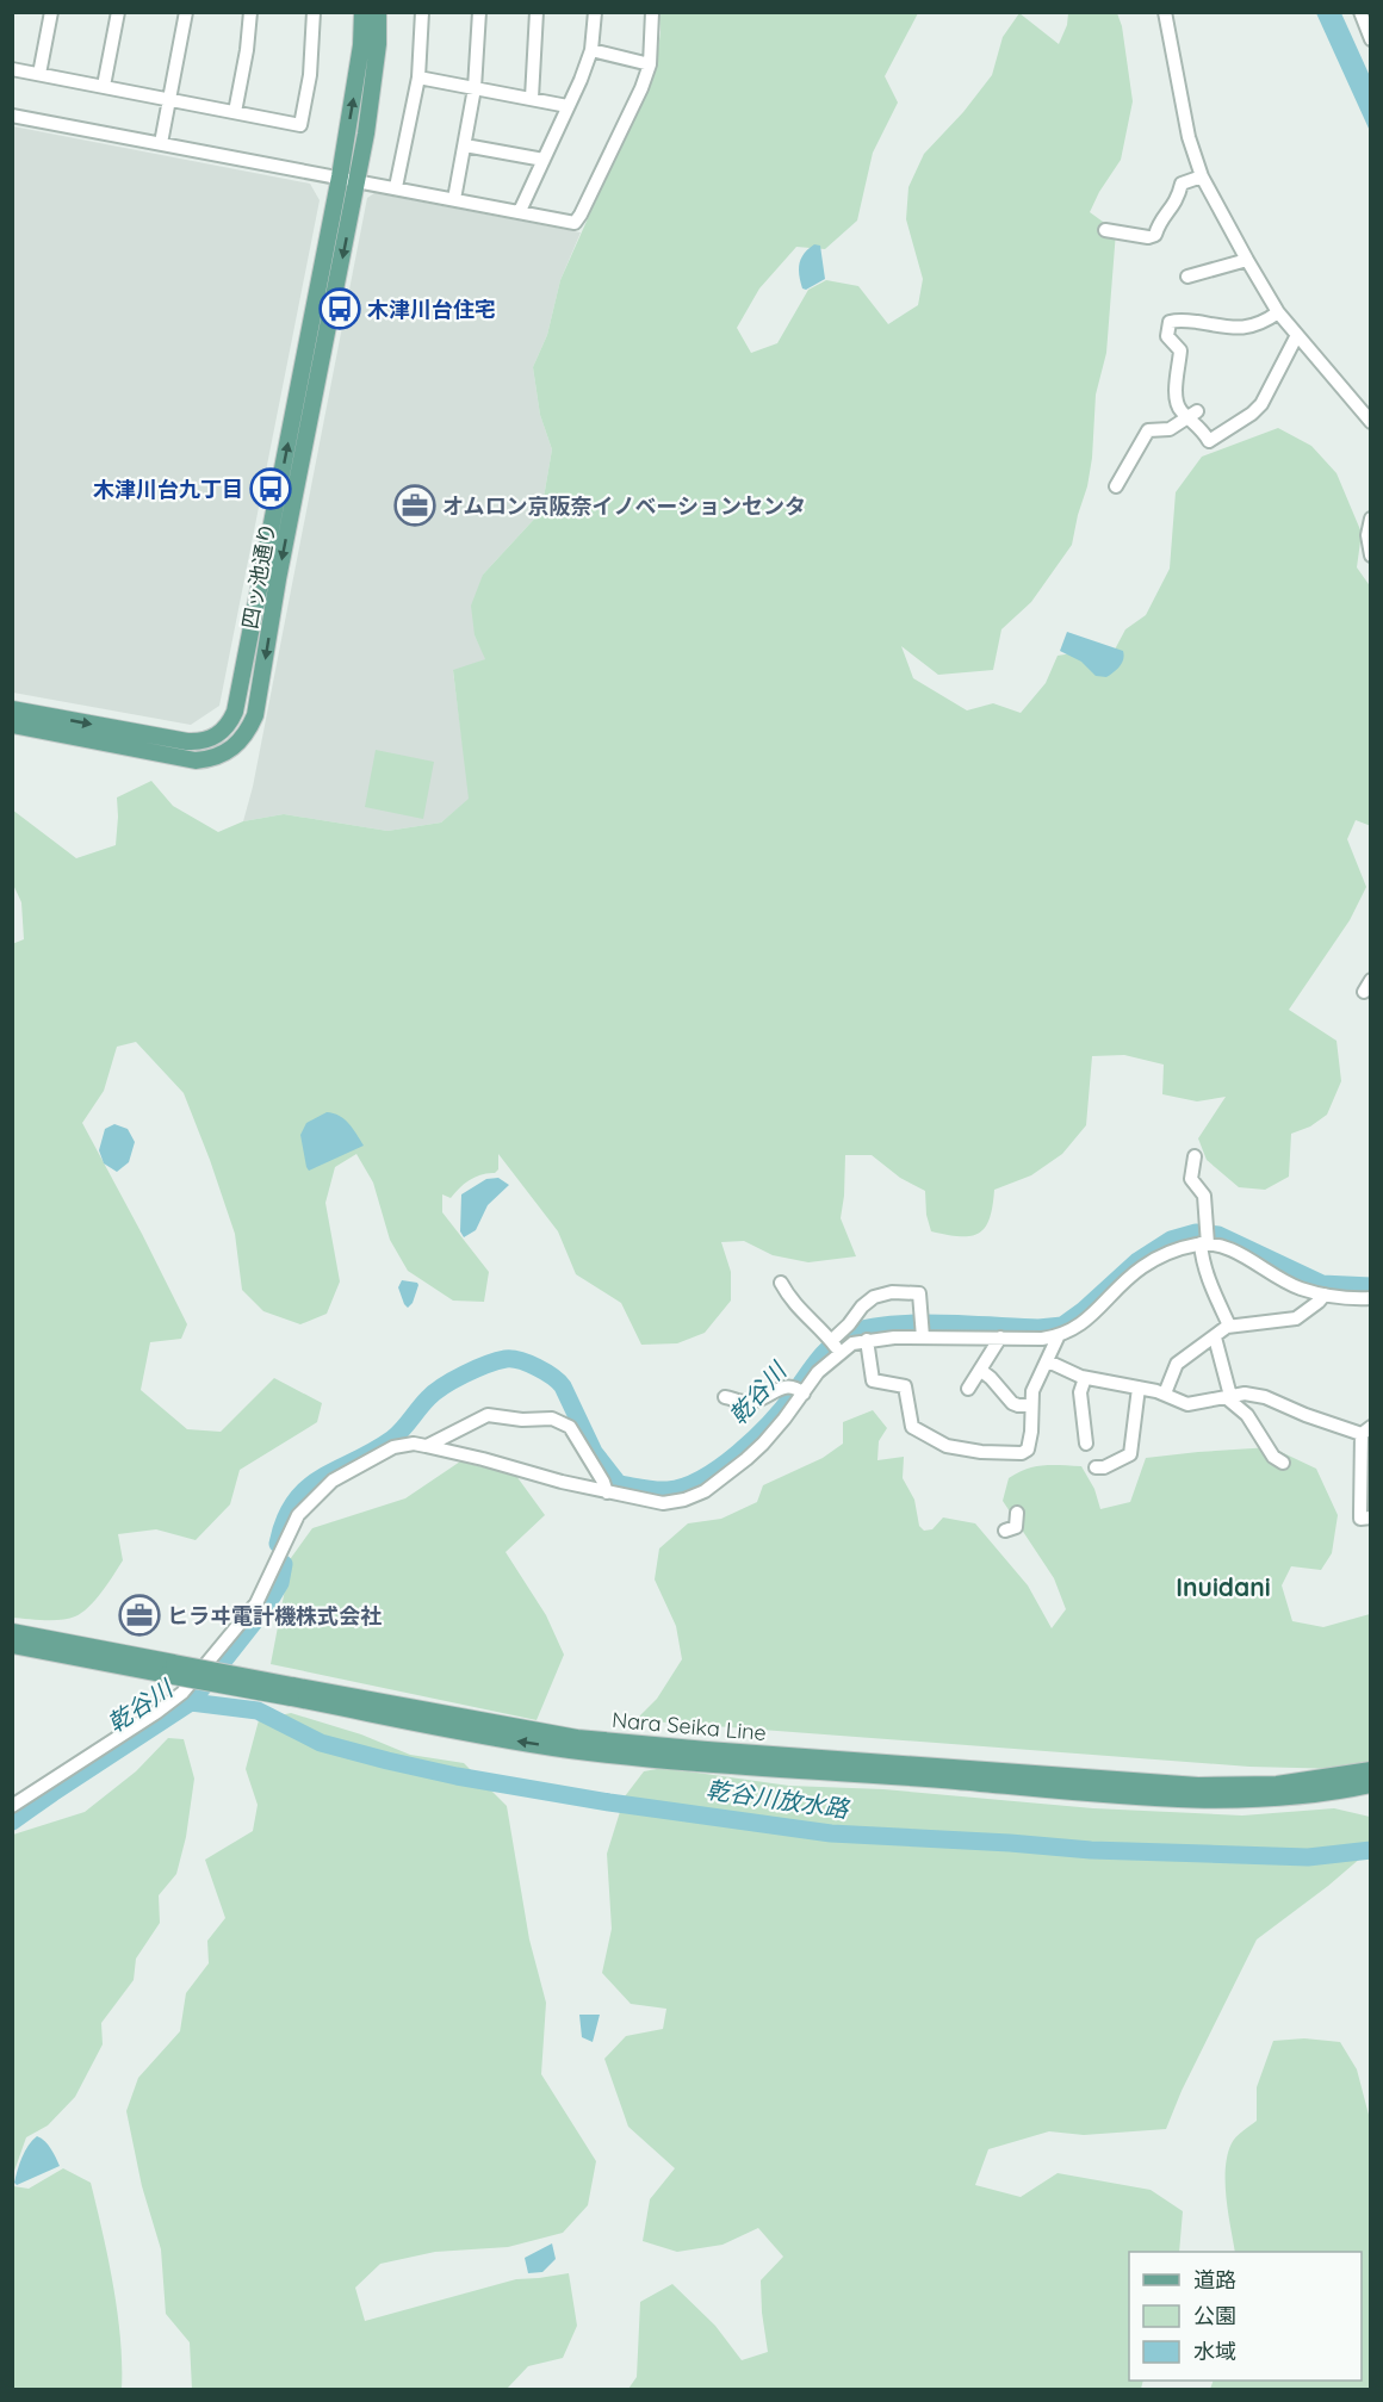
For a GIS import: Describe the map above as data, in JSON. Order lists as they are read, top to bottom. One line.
{"streets":{"main road":["四ッ池通り","Nara Seika Line"]},"districts":["Inuidani"],"water":["乾谷川","乾谷川放水路"],"places":{"bus stop":["木津川台住宅","木津川台九丁目"],"office":["オムロン京阪奈イノベーションセンタ","ヒラヰ電計機株式会社"]},"legend":["道路","公園","水域"]}
